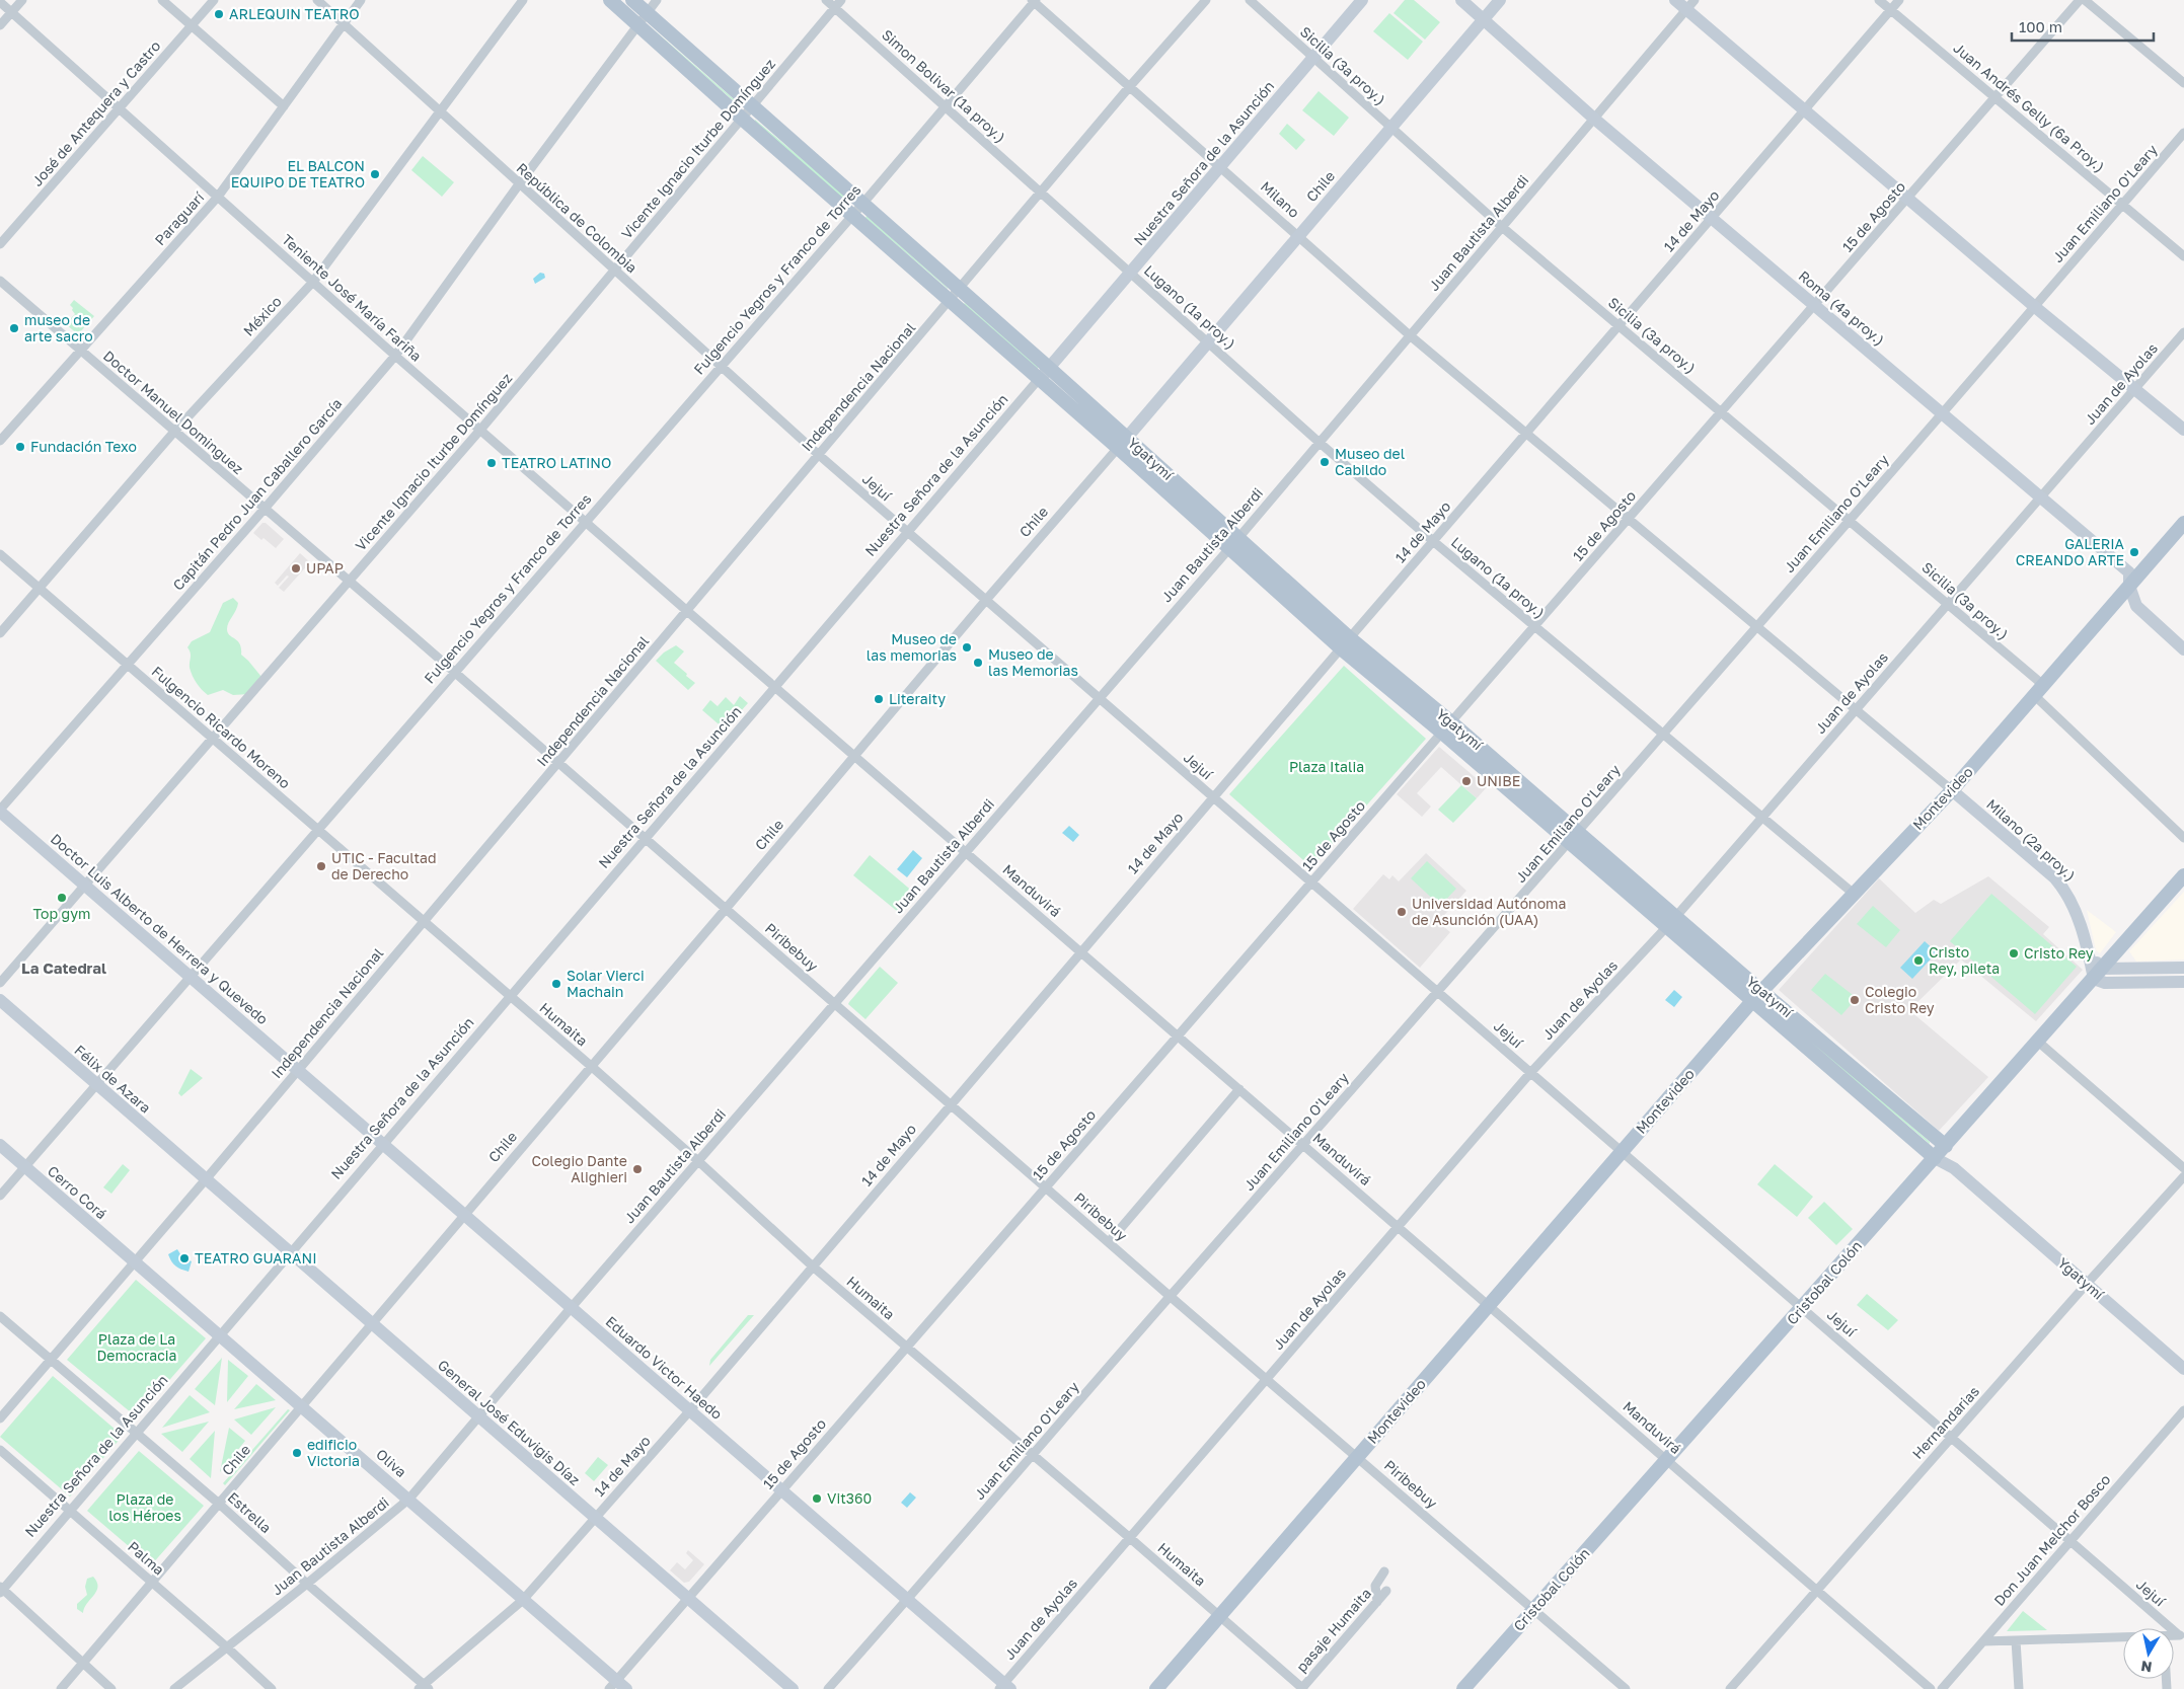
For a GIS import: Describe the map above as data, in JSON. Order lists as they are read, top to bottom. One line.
{"streets":{"main road":["Ygatymí","Montevideo","Cristobal Colón"],"street":["Sicilia (3ª proy.)","Simon Bolivar (1ª proy.)","Juan Andrés Gelly (6ª Proy.)","José de Antequera y Castro","Vicente Ignacio Iturbe Domínguez","Nuestra Señora de la Asunción","Chile","Milano","Juan Emiliano O'Leary","15 de Agosto","República de Colombia","Paraguarí","14 de Mayo","Juan Bautista Alberdi","Fulgencio Yegros y Franco de Torres","Teniente José María Fariña","Lugano (1ª proy.)","Roma (4ª proy.)","México","Juan de Ayolas","Independencia Nacional","Doctor Manuel Dominguez","Jejuí","Capitán Pedro Juan Caballero García","Fulgencio Ricardo Moreno","Milano (2ª proy.)","Manduvirá","Doctor Luis Alberto de Herrera y Quevedo","Piribebuy","Humaita","Félix de Azara","Cerro Corá","Eduardo Victor Haedo","General José Eduvigis Díaz","Hernandarias","Oliva","Estrella","Don Juan Melchor Bosco","Palma","pasaje Humaita"]},"crossings":[["Sicilia (3ª proy.)","Nuestra Señora de la Asunción"],["Sicilia (3ª proy.)","Chile"],["Sicilia (3ª proy.)","Juan Emiliano O'Leary"],["Sicilia (3ª proy.)","15 de Agosto"],["Sicilia (3ª proy.)","14 de Mayo"],["Sicilia (3ª proy.)","Juan Bautista Alberdi"],["Sicilia (3ª proy.)","Juan de Ayolas"],["Sicilia (3ª proy.)","Montevideo"],["Simon Bolivar (1ª proy.)","Vicente Ignacio Iturbe Domínguez"],["Simon Bolivar (1ª proy.)","Fulgencio Yegros y Franco de Torres"],["Simon Bolivar (1ª proy.)","Lugano (1ª proy.)"],["Simon Bolivar (1ª proy.)","Independencia Nacional"],["Juan Andrés Gelly (6ª Proy.)","Juan Emiliano O'Leary"],["Juan Andrés Gelly (6ª Proy.)","15 de Agosto"],["Juan Andrés Gelly (6ª Proy.)","14 de Mayo"],["José de Antequera y Castro","Teniente José María Fariña"],["Vicente Ignacio Iturbe Domínguez","República de Colombia"],["Vicente Ignacio Iturbe Domínguez","Teniente José María Fariña"],["Vicente Ignacio Iturbe Domínguez","Doctor Manuel Dominguez"],["Vicente Ignacio Iturbe Domínguez","Fulgencio Ricardo Moreno"],["Vicente Ignacio Iturbe Domínguez","Doctor Luis Alberto de Herrera y Quevedo"],["Nuestra Señora de la Asunción","Milano"],["Nuestra Señora de la Asunción","Lugano (1ª proy.)"],["Nuestra Señora de la Asunción","Ygatymí"],["Nuestra Señora de la Asunción","Jejuí"],["Nuestra Señora de la Asunción","Manduvirá"],["Nuestra Señora de la Asunción","Piribebuy"],["Nuestra Señora de la Asunción","Humaita"],["Nuestra Señora de la Asunción","Eduardo Victor Haedo"],["Nuestra Señora de la Asunción","General José Eduvigis Díaz"],["Nuestra Señora de la Asunción","Oliva"],["Nuestra Señora de la Asunción","Estrella"],["Nuestra Señora de la Asunción","Palma"],["Chile","Milano"],["Chile","Lugano (1ª proy.)"],["Chile","Roma (4ª proy.)"],["Chile","Ygatymí"],["Chile","Jejuí"],["Chile","Manduvirá"],["Chile","Piribebuy"],["Chile","Humaita"],["Chile","Eduardo Victor Haedo"],["Chile","General José Eduvigis Díaz"],["Chile","Oliva"],["Chile","Estrella"],["Chile","Palma"],["Milano","Juan Emiliano O'Leary"],["Milano","15 de Agosto"],["Milano","14 de Mayo"],["Milano","Juan Bautista Alberdi"],["Milano","Fulgencio Yegros y Franco de Torres"],["Milano","Juan de Ayolas"],["Milano","Independencia Nacional"],["Milano","Montevideo"],["Milano","Milano (2ª proy.)"],["Juan Emiliano O'Leary","Lugano (1ª proy.)"],["Juan Emiliano O'Leary","Roma (4ª proy.)"],["Juan Emiliano O'Leary","Ygatymí"],["Juan Emiliano O'Leary","Jejuí"],["Juan Emiliano O'Leary","Manduvirá"],["Juan Emiliano O'Leary","Piribebuy"],["Juan Emiliano O'Leary","Humaita"],["Juan Emiliano O'Leary","Eduardo Victor Haedo"],["15 de Agosto","Lugano (1ª proy.)"],["15 de Agosto","Roma (4ª proy.)"],["15 de Agosto","Ygatymí"],["15 de Agosto","Jejuí"],["15 de Agosto","Manduvirá"],["15 de Agosto","Piribebuy"],["15 de Agosto","Humaita"],["15 de Agosto","Eduardo Victor Haedo"],["15 de Agosto","General José Eduvigis Díaz"],["15 de Agosto","Oliva"],["República de Colombia","Paraguarí"],["República de Colombia","Fulgencio Yegros y Franco de Torres"],["República de Colombia","México"],["República de Colombia","Independencia Nacional"],["República de Colombia","Jejuí"],["República de Colombia","Capitán Pedro Juan Caballero García"],["Paraguarí","Teniente José María Fariña"],["Paraguarí","Doctor Manuel Dominguez"],["14 de Mayo","Lugano (1ª proy.)"],["14 de Mayo","Roma (4ª proy.)"],["14 de Mayo","Ygatymí"],["14 de Mayo","Jejuí"],["14 de Mayo","Manduvirá"],["14 de Mayo","Piribebuy"],["14 de Mayo","Humaita"],["14 de Mayo","Eduardo Victor Haedo"],["14 de Mayo","General José Eduvigis Díaz"],["14 de Mayo","Oliva"],["14 de Mayo","Estrella"],["Juan Bautista Alberdi","Lugano (1ª proy.)"],["Juan Bautista Alberdi","Roma (4ª proy.)"],["Juan Bautista Alberdi","Ygatymí"],["Juan Bautista Alberdi","Jejuí"],["Juan Bautista Alberdi","Manduvirá"],["Juan Bautista Alberdi","Piribebuy"],["Juan Bautista Alberdi","Humaita"],["Juan Bautista Alberdi","Eduardo Victor Haedo"],["Juan Bautista Alberdi","General José Eduvigis Díaz"],["Juan Bautista Alberdi","Oliva"],["Juan Bautista Alberdi","Estrella"],["Juan Bautista Alberdi","Palma"],["Fulgencio Yegros y Franco de Torres","Teniente José María Fariña"],["Fulgencio Yegros y Franco de Torres","Doctor Manuel Dominguez"],["Fulgencio Yegros y Franco de Torres","Fulgencio Ricardo Moreno"],["Fulgencio Yegros y Franco de Torres","Doctor Luis Alberto de Herrera y Quevedo"],["Fulgencio Yegros y Franco de Torres","Félix de Azara"],["Fulgencio Yegros y Franco de Torres","Cerro Corá"],["Teniente José María Fariña","México"],["Teniente José María Fariña","Independencia Nacional"],["Teniente José María Fariña","Capitán Pedro Juan Caballero García"],["Teniente José María Fariña","Manduvirá"],["Lugano (1ª proy.)","Juan de Ayolas"],["Lugano (1ª proy.)","Independencia Nacional"],["Lugano (1ª proy.)","Montevideo"],["Roma (4ª proy.)","Juan de Ayolas"],["Roma (4ª proy.)","Montevideo"],["México","Doctor Manuel Dominguez"],["México","Fulgencio Ricardo Moreno"],["Juan de Ayolas","Ygatymí"],["Juan de Ayolas","Jejuí"],["Juan de Ayolas","Manduvirá"],["Juan de Ayolas","Piribebuy"],["Juan de Ayolas","Humaita"],["Juan de Ayolas","Eduardo Victor Haedo"],["Independencia Nacional","Doctor Manuel Dominguez"],["Independencia Nacional","Ygatymí"],["Independencia Nacional","Jejuí"],["Independencia Nacional","Fulgencio Ricardo Moreno"],["Independencia Nacional","Manduvirá"],["Independencia Nacional","Doctor Luis Alberto de Herrera y Quevedo"],["Independencia Nacional","Piribebuy"],["Independencia Nacional","Humaita"],["Independencia Nacional","Félix de Azara"],["Independencia Nacional","Cerro Corá"],["Independencia Nacional","Eduardo Victor Haedo"],["Independencia Nacional","General José Eduvigis Díaz"],["Independencia Nacional","Oliva"],["Independencia Nacional","Estrella"],["Doctor Manuel Dominguez","Capitán Pedro Juan Caballero García"],["Doctor Manuel Dominguez","Piribebuy"],["Ygatymí","Montevideo"],["Ygatymí","Cristobal Colón"],["Ygatymí","Hernandarias"],["Jejuí","Montevideo"],["Jejuí","Cristobal Colón"],["Jejuí","Hernandarias"],["Jejuí","Don Juan Melchor Bosco"],["Capitán Pedro Juan Caballero García","Fulgencio Ricardo Moreno"],["Capitán Pedro Juan Caballero García","Doctor Luis Alberto de Herrera y Quevedo"],["Fulgencio Ricardo Moreno","Humaita"],["Montevideo","Milano (2ª proy.)"],["Montevideo","Manduvirá"],["Montevideo","Piribebuy"],["Montevideo","Humaita"],["Milano (2ª proy.)","Cristobal Colón"],["Manduvirá","Cristobal Colón"],["Manduvirá","Hernandarias"],["Doctor Luis Alberto de Herrera y Quevedo","Eduardo Victor Haedo"],["Piribebuy","Cristobal Colón"],["Humaita","pasaje Humaita"],["Félix de Azara","General José Eduvigis Díaz"],["Cerro Corá","Oliva"]],"districts":["La Catedral"],"parks":["Plaza Italia","Plaza de La Democracia","Plaza de los Héroes"],"places":["ARLEQUIN TEATRO","EL BALCON EQUIPO DE TEATRO","museo de arte sacro","Fundación Texo","Museo del Cabildo","TEATRO LATINO","GALERIA CREANDO ARTE","UPAP","Museo de las memorias","Museo de las Memorias","Literaity","UNIBE","UTIC - Facultad de Derecho","Top gym","Universidad Autónoma de Asunción (UAA)","Cristo Rey","Cristo Rey, pileta","Solar Vierci Machain","Colegio Cristo Rey","Colegio Dante Alighieri","TEATRO GUARANI","edificio Victoria","Vit360"],"scale_bar":"100 m","north":"bottom"}
